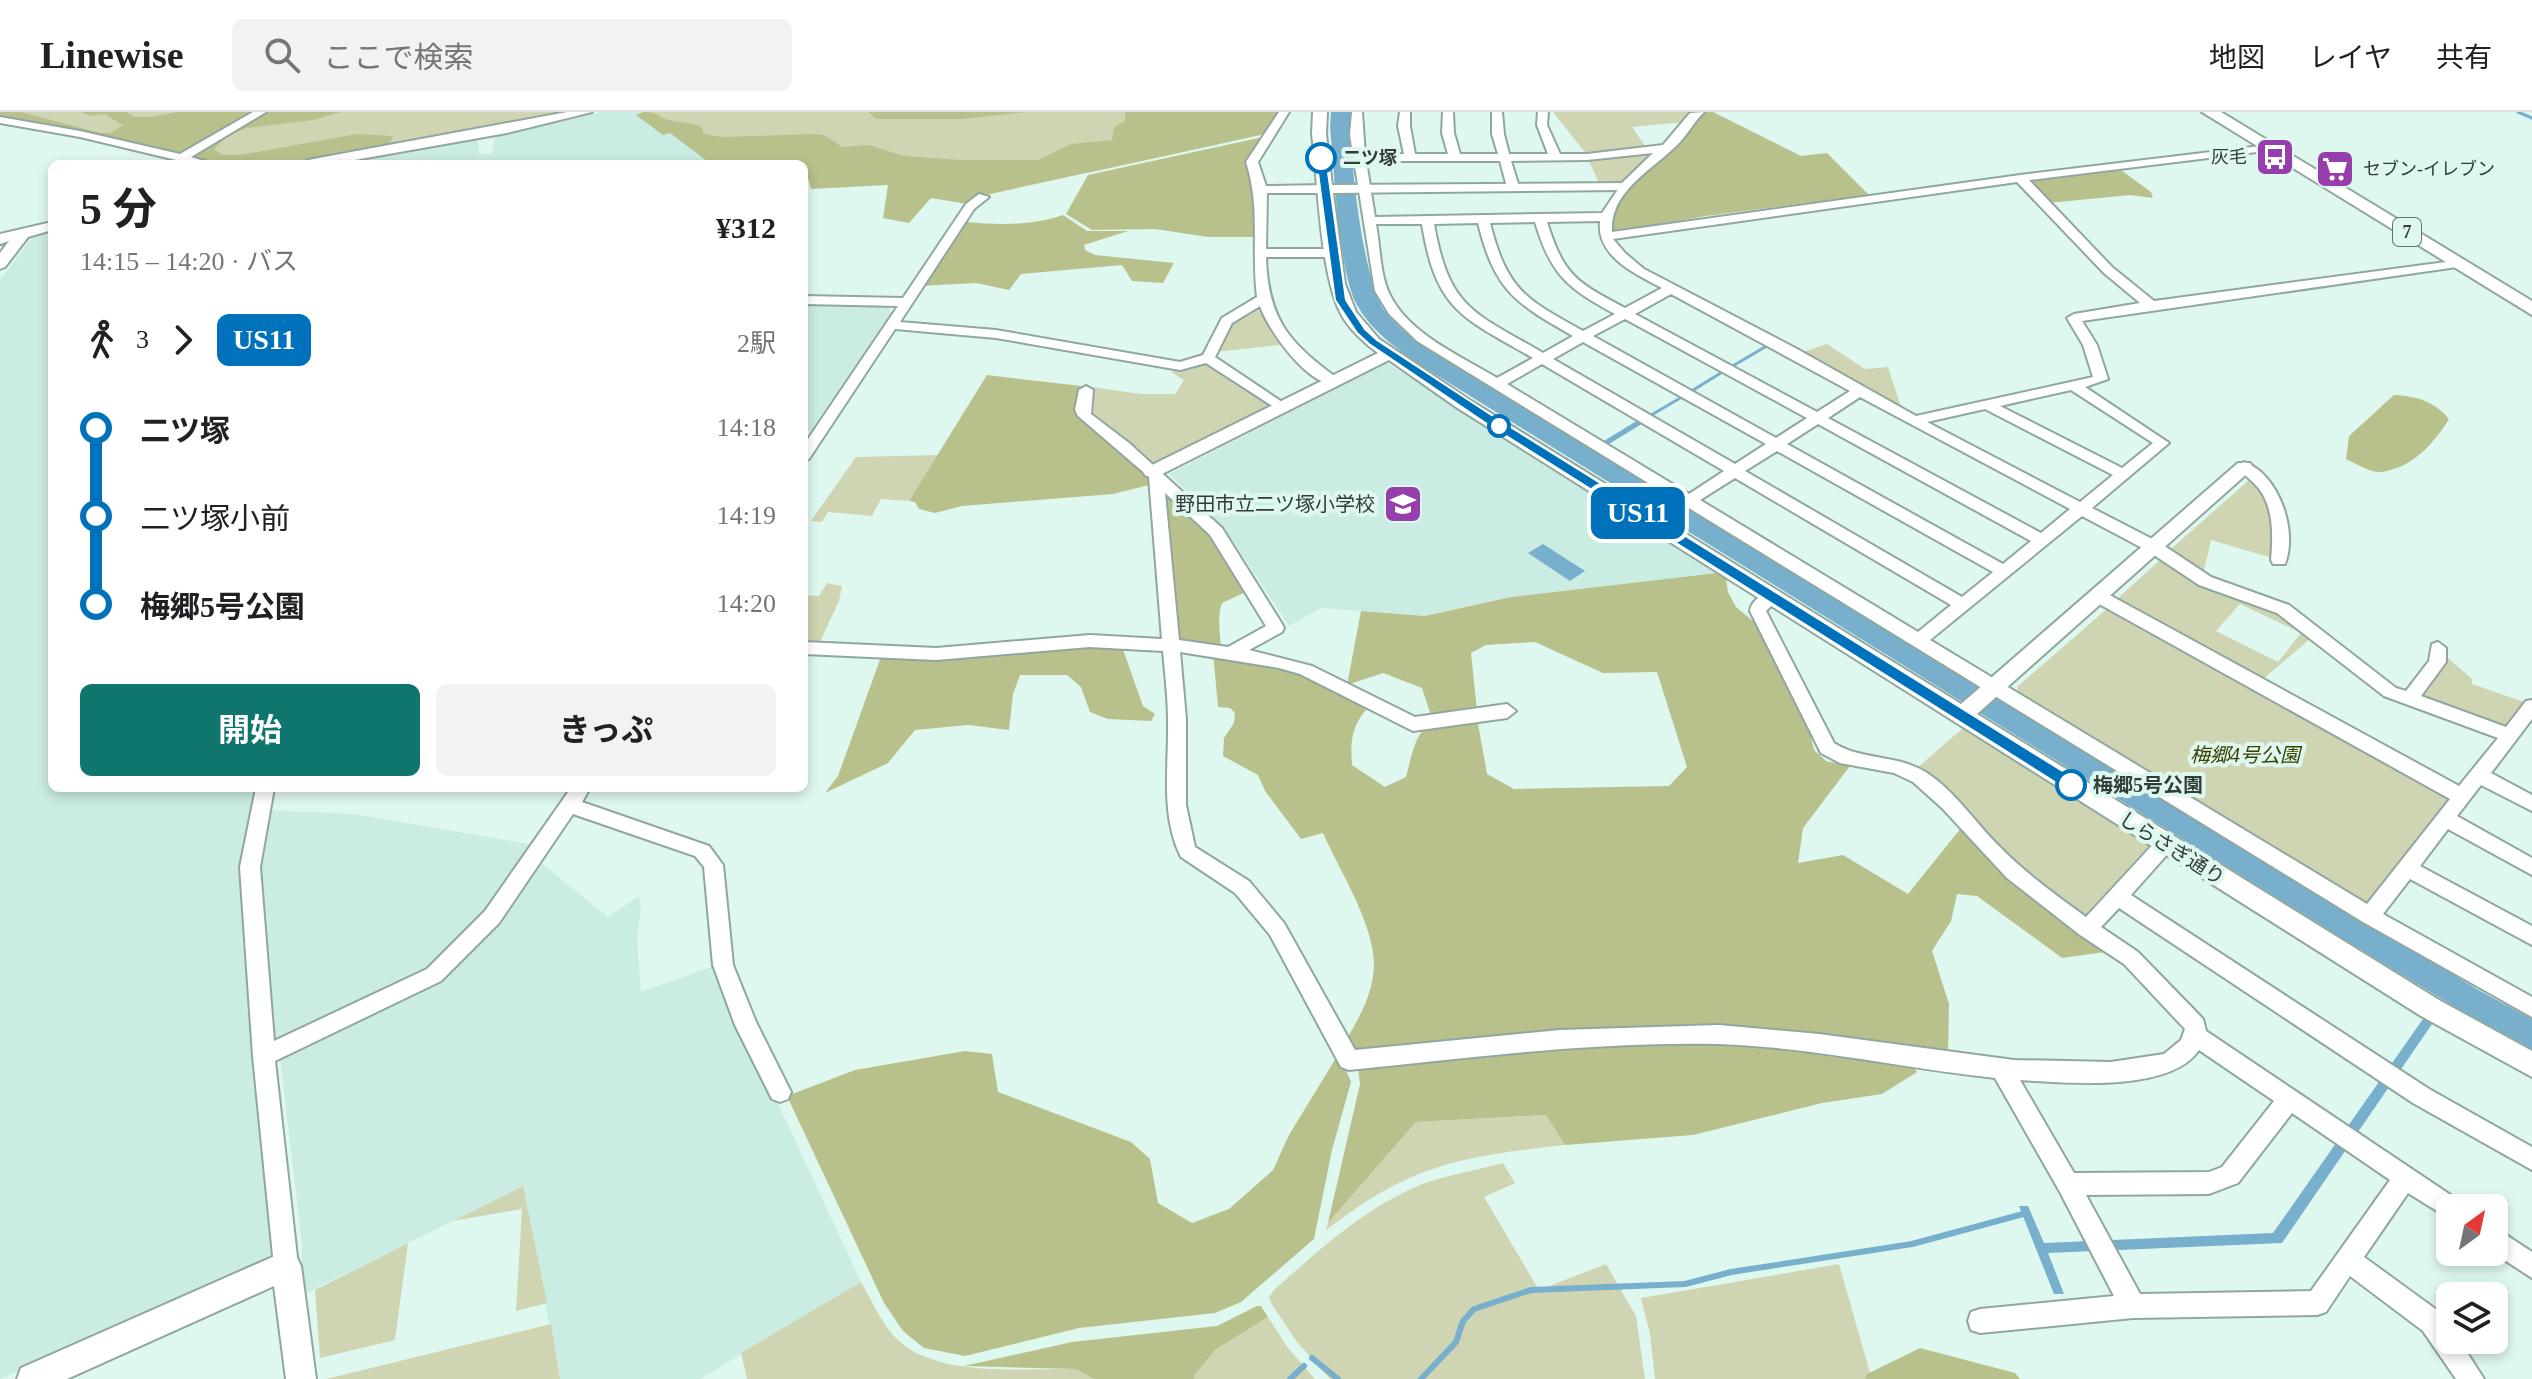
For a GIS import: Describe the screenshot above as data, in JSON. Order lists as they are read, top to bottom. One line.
{"streets":{"main road":["7"],"street":["しらさぎ通り"]},"parks":["梅郷4号公園"],"places":{"bus stop":["灰毛"],"other":["二ツ塚","梅郷5号公園"],"supermarket":["セブン-イレブン"],"school or university":["野田市立二ツ塚小学校"]},"lines":["bus line US11"],"north":"top right","page":{"header":"Linewise","search":"ここで検索","nav":["地図","レイヤ","共有"],"on_map":"US11","heading":["5 分","14:15 – 14:20 · バス","¥312"],"legs":["3","US11","2駅"],"list":[{"name":"二ツ塚","value":"14:18"},{"name":"二ツ塚小前","value":"14:19"},{"name":"梅郷5号公園","value":"14:20"}],"buttons":["開始","きっぷ"]}}
